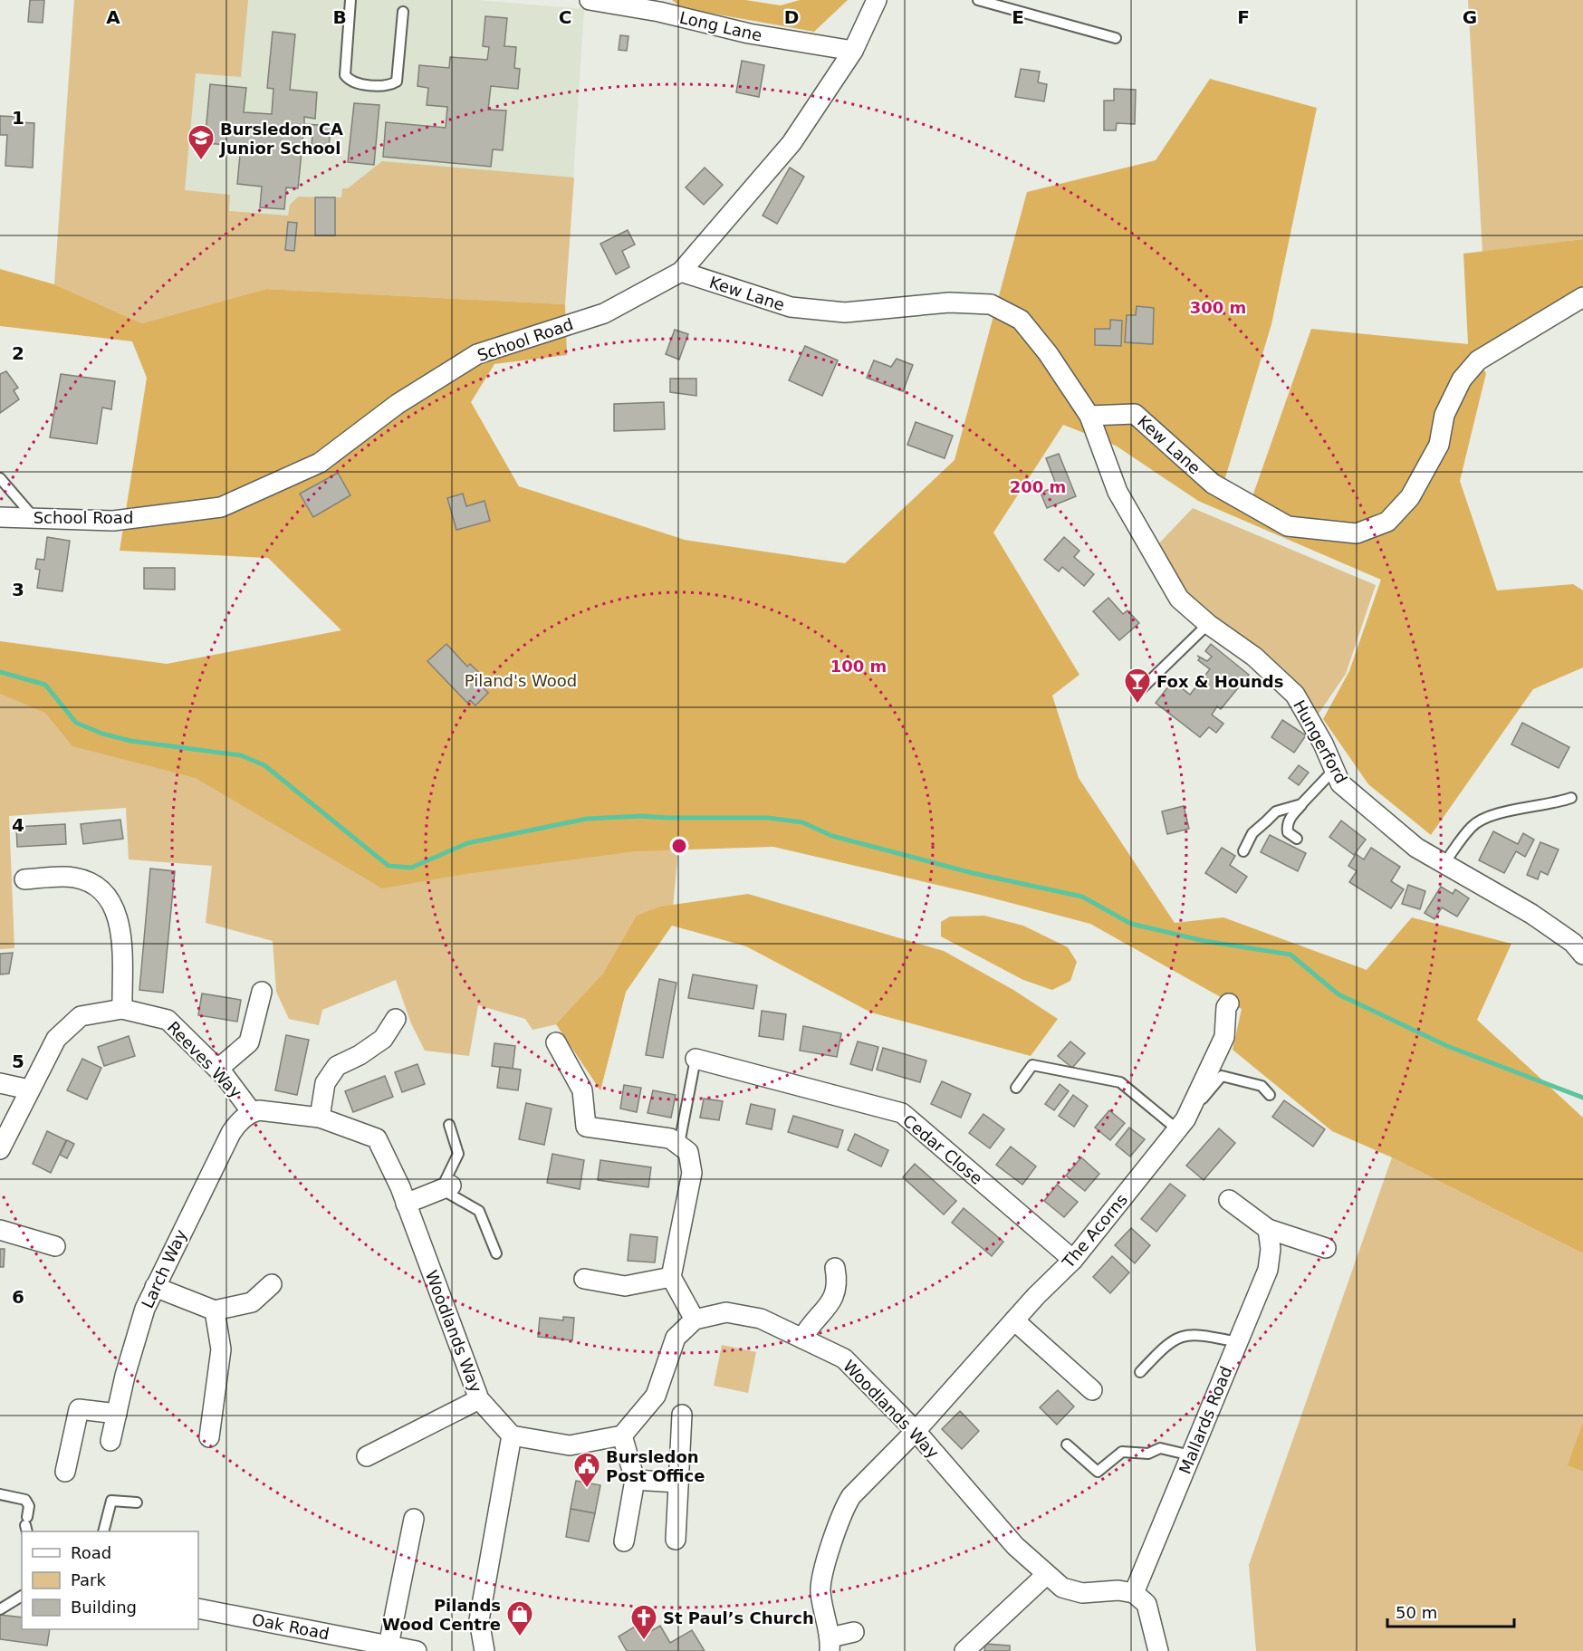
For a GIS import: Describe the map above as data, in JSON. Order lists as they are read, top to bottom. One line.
{"streets":{"street":["Long Lane","Kew Lane","School Road","Hungerford","Reeves Way","Cedar Close","The Acorns","Larch Way","Woodlands Way","Mallards Road","Oak Road"]},"crossings":[["Long Lane","School Road"],["Kew Lane","School Road"],["Kew Lane","Hungerford"],["Reeves Way","Larch Way"],["Reeves Way","Woodlands Way"],["Cedar Close","The Acorns"],["The Acorns","Woodlands Way"],["Larch Way","Woodlands Way"],["Woodlands Way","Mallards Road"]],"parks":["Piland's Wood"],"places":{"school or university":["Bursledon CA Junior School"],"bar":["Fox & Hounds"],"public building":["Bursledon Post Office"],"shop":["Pilands Wood Centre"],"church":["St Paul’s Church"]},"legend":["Road","Park","Building"],"scale_bar":"50 m","grid":{"columns":["A","B","C","D","E","F","G"],"rows":["1","2","3","4","5","6"]},"rings":["300 m","200 m","100 m"]}
